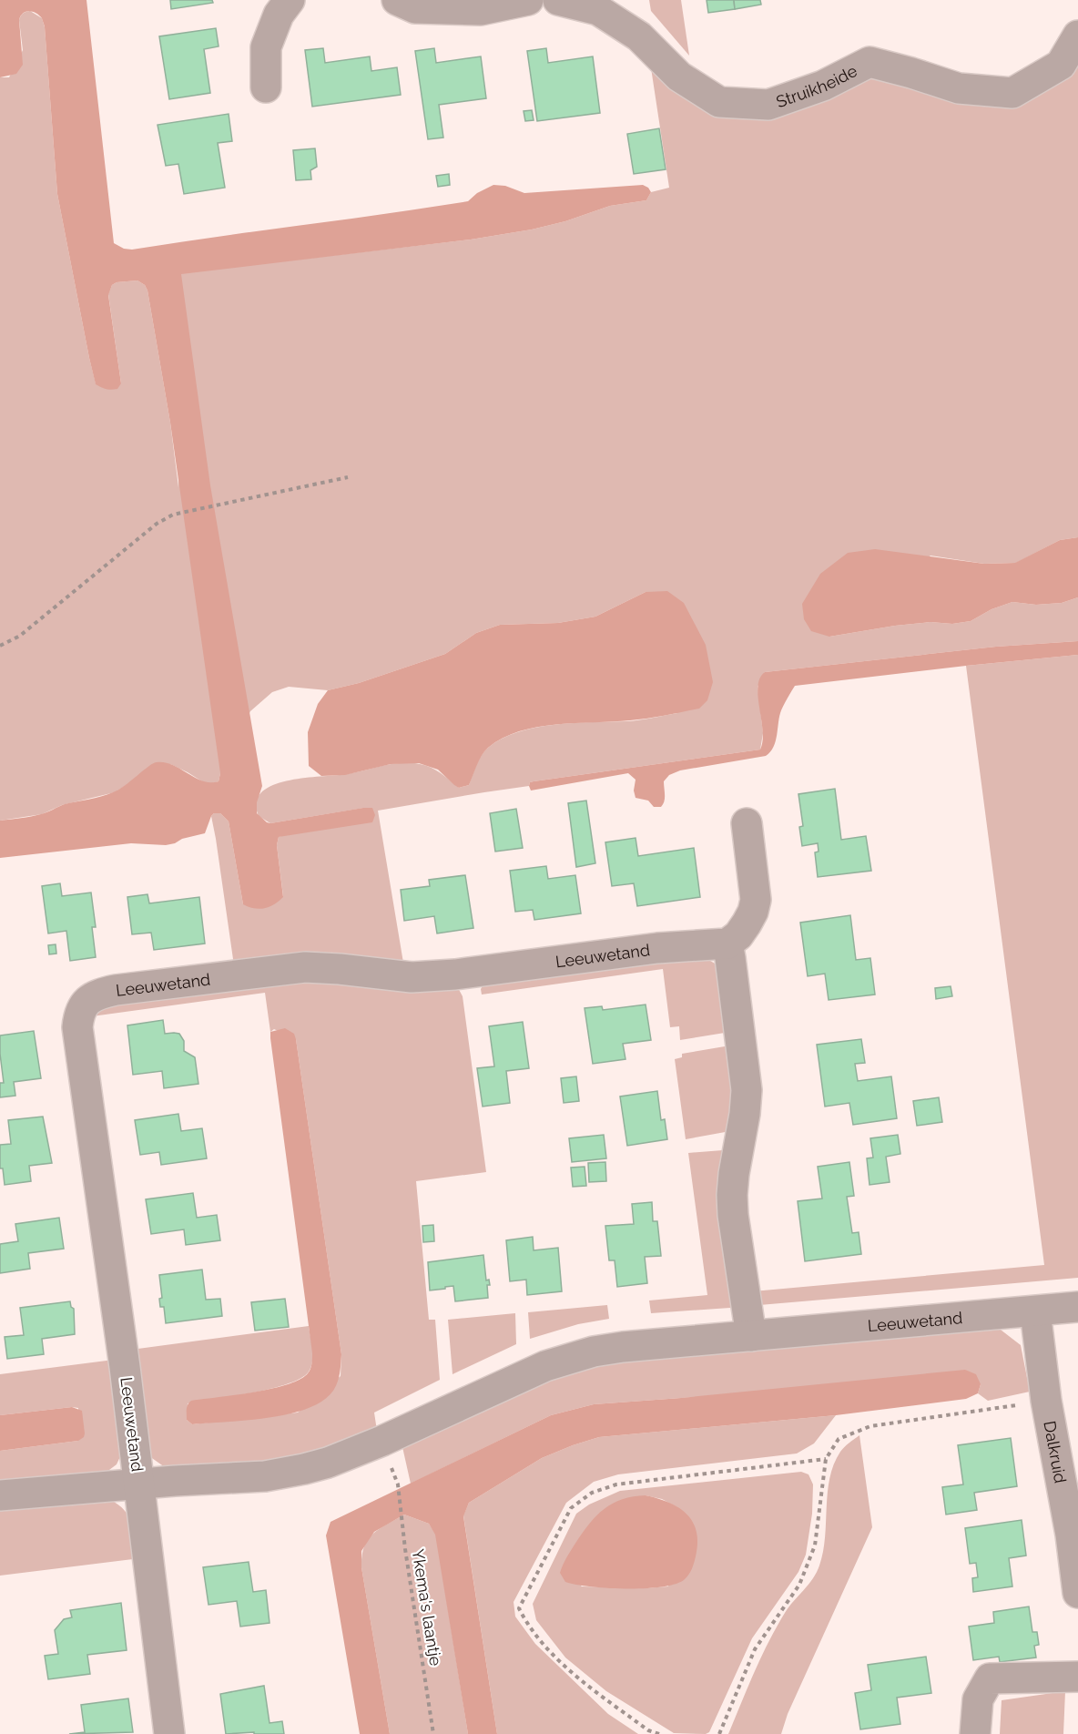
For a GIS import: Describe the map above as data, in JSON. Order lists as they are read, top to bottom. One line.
{"streets":{"street":["Struikheide","Leeuwetand","Dalkruid"],"path":["Ykema's laantje"]},"crossings":[["Leeuwetand","Dalkruid"]]}
